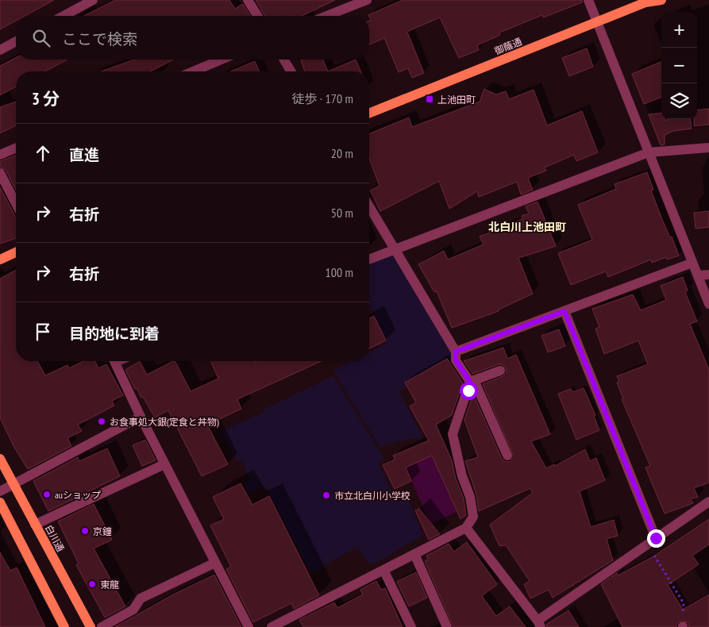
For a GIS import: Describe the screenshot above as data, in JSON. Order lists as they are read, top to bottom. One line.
{"streets":{"main road":["御蔭通","白川通"]},"districts":["北白川上池田町"],"places":{"transit":["上池田町"],"other":["お食事処大銀(定食と丼物)","auショップ","市立北白川小学校","京鐘","東龍"]},"page":{"map_buttons":["+","−"],"search":"ここで検索","heading":["3 分","徒歩 · 170 m"],"list":[["直進","20 m"],["右折","50 m"],["右折","100 m"],"目的地に到着"]}}
